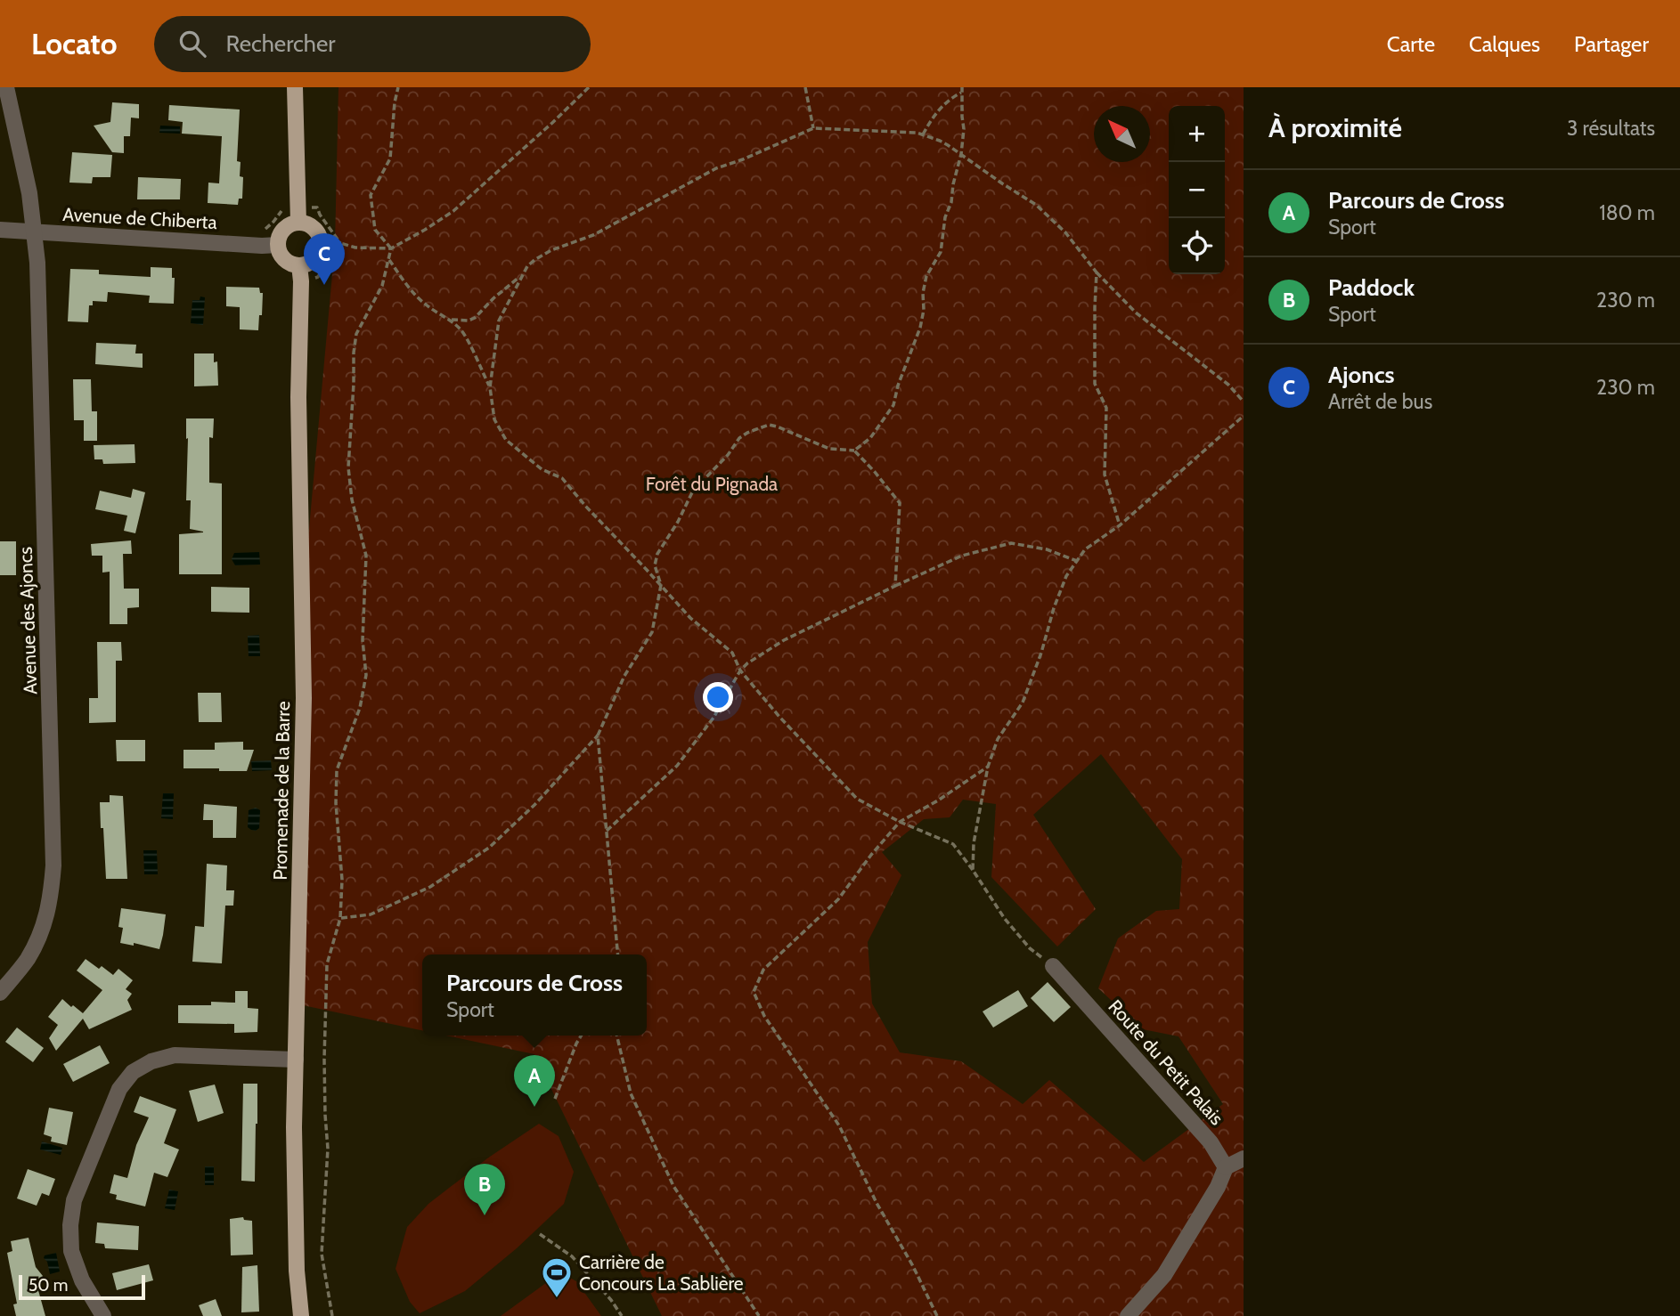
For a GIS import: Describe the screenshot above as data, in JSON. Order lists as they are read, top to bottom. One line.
{"streets":{"main road":["Promenade de la Barre"],"street":["Avenue de Chiberta","Avenue des Ajoncs","Route du Petit Palais"]},"crossings":[["Avenue de Chiberta","Avenue des Ajoncs"],["Avenue de Chiberta","Promenade de la Barre"]],"parks":["Forêt du Pignada"],"places":{"sports":["Carrière de Concours La Sablière"]},"scale_bar":"50 m","north":"top left","page":{"header":"Locato","search":"Rechercher","nav":["Carte","Calques","Partager"],"heading":["À proximité","3 résultats"],"map_buttons":["+","−"],"list":[{"mark":"A","name":"Parcours de Cross","note":"Sport","value":"180 m"},{"mark":"B","name":"Paddock","note":"Sport","value":"230 m"},{"mark":"C","name":"Ajoncs","note":"Arrêt de bus","value":"230 m"}],"pins":["C","A","B"],"popup":["Parcours de Cross","Sport"],"scale":"50 m"}}
